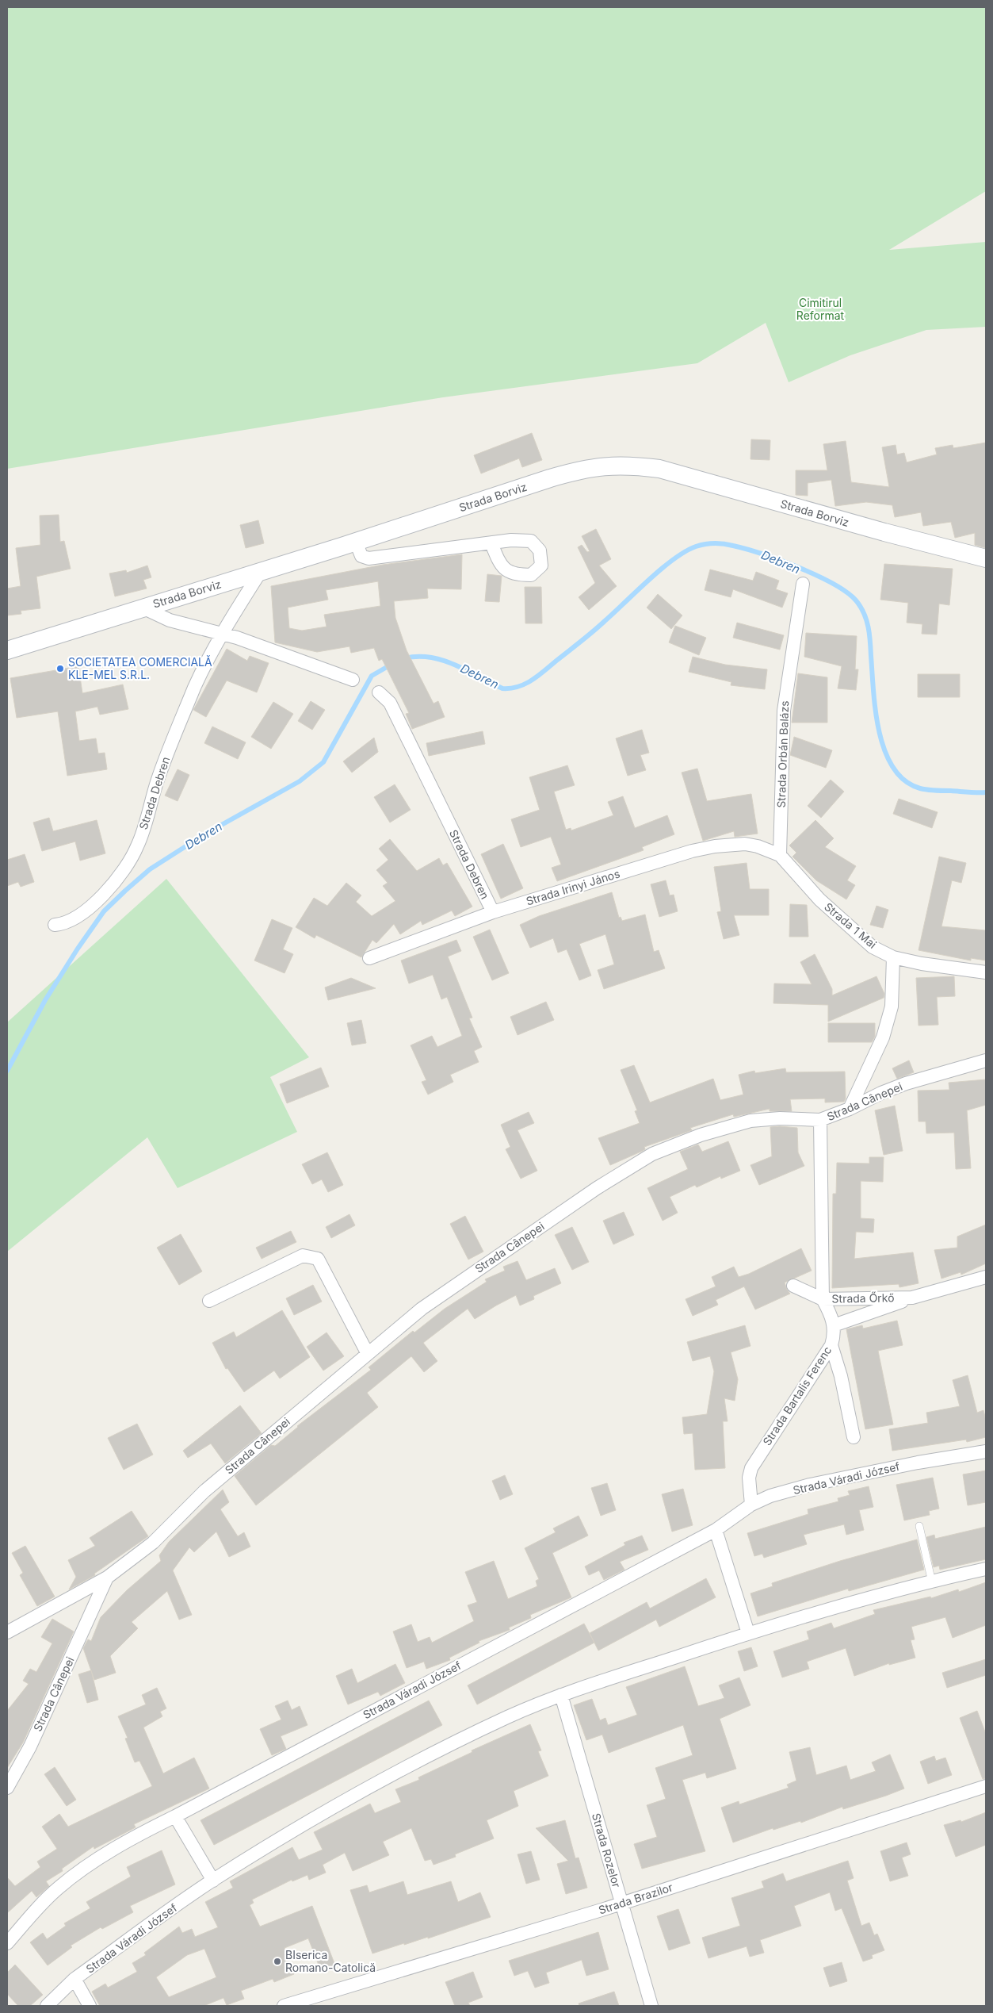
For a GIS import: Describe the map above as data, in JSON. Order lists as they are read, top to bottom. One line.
{"streets":{"main road":["Strada Borviz"],"street":["Strada Orbán Balázs","Strada Debren","Strada Irinyi János","Strada 1 Mai","Strada Cânepei","Strada Őrkő","Strada Bartalis Ferenc","Strada Váradi József","Strada Rozelor","Strada Brazilor"]},"crossings":[["Strada Borviz","Strada Debren"],["Strada Orbán Balázs","Strada Irinyi János"],["Strada Orbán Balázs","Strada 1 Mai"],["Strada Debren","Strada Irinyi János"],["Strada Irinyi János","Strada 1 Mai"],["Strada Cânepei","Strada Bartalis Ferenc"],["Strada Őrkő","Strada Bartalis Ferenc"],["Strada Bartalis Ferenc","Strada Váradi József"],["Strada Váradi József","Strada Rozelor"],["Strada Rozelor","Strada Brazilor"]],"water":["Debren"],"parks":["Cimitirul Reformat"],"places":["SOCIETATEA COMERCIALĂ KLE-MEL S.R.L.","BIserica Romano-Catolică"]}
